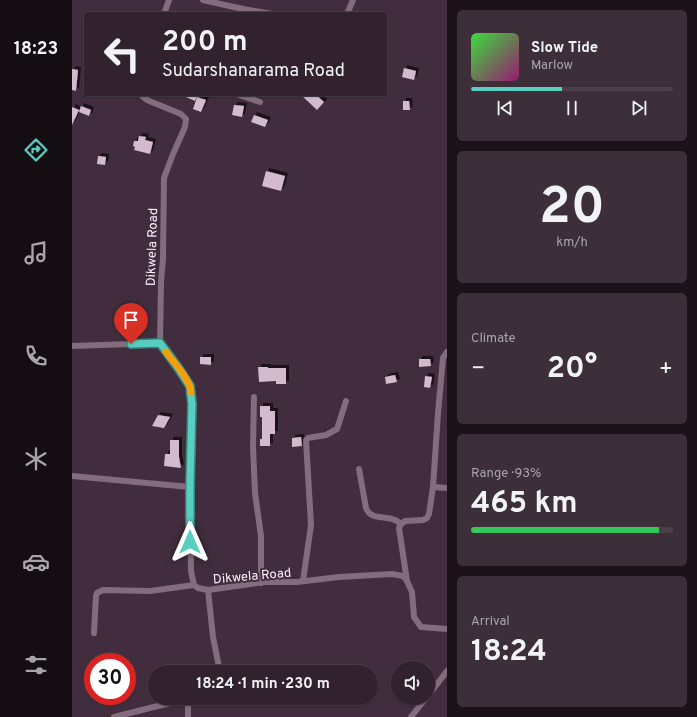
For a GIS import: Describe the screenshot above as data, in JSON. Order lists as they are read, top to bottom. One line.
{"streets":{"street":["Dikwela Road"]},"page":{"tabs":"18:23","turn":["200 m","Sudarshanarama Road"],"song":["Slow Tide","Marlow"],"tile":[["20","km/h"],"Climate",["Range · 93%","465 km"],["Arrival","18:24"]],"heat":["−","20°","+"],"limit":"30","trip":"18:24 · 1 min · 230 m"}}
